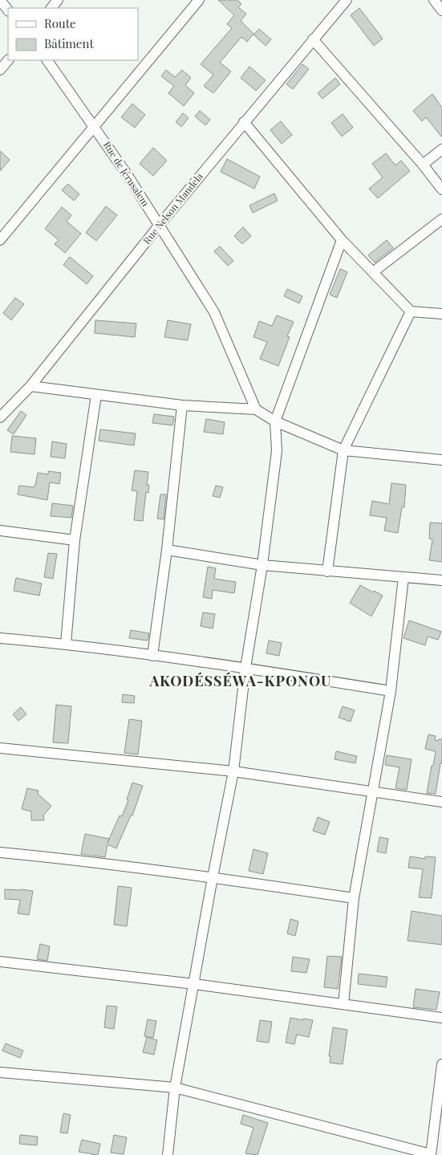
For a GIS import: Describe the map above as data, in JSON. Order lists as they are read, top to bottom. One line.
{"streets":{"street":["Rue de Jérusalem","Rue Nelson Mandela"]},"crossings":[["Rue de Jérusalem","Rue Nelson Mandela"]],"districts":["AKODÉSSÉWA-KPONOU"],"legend":["Route","Bâtiment"]}
